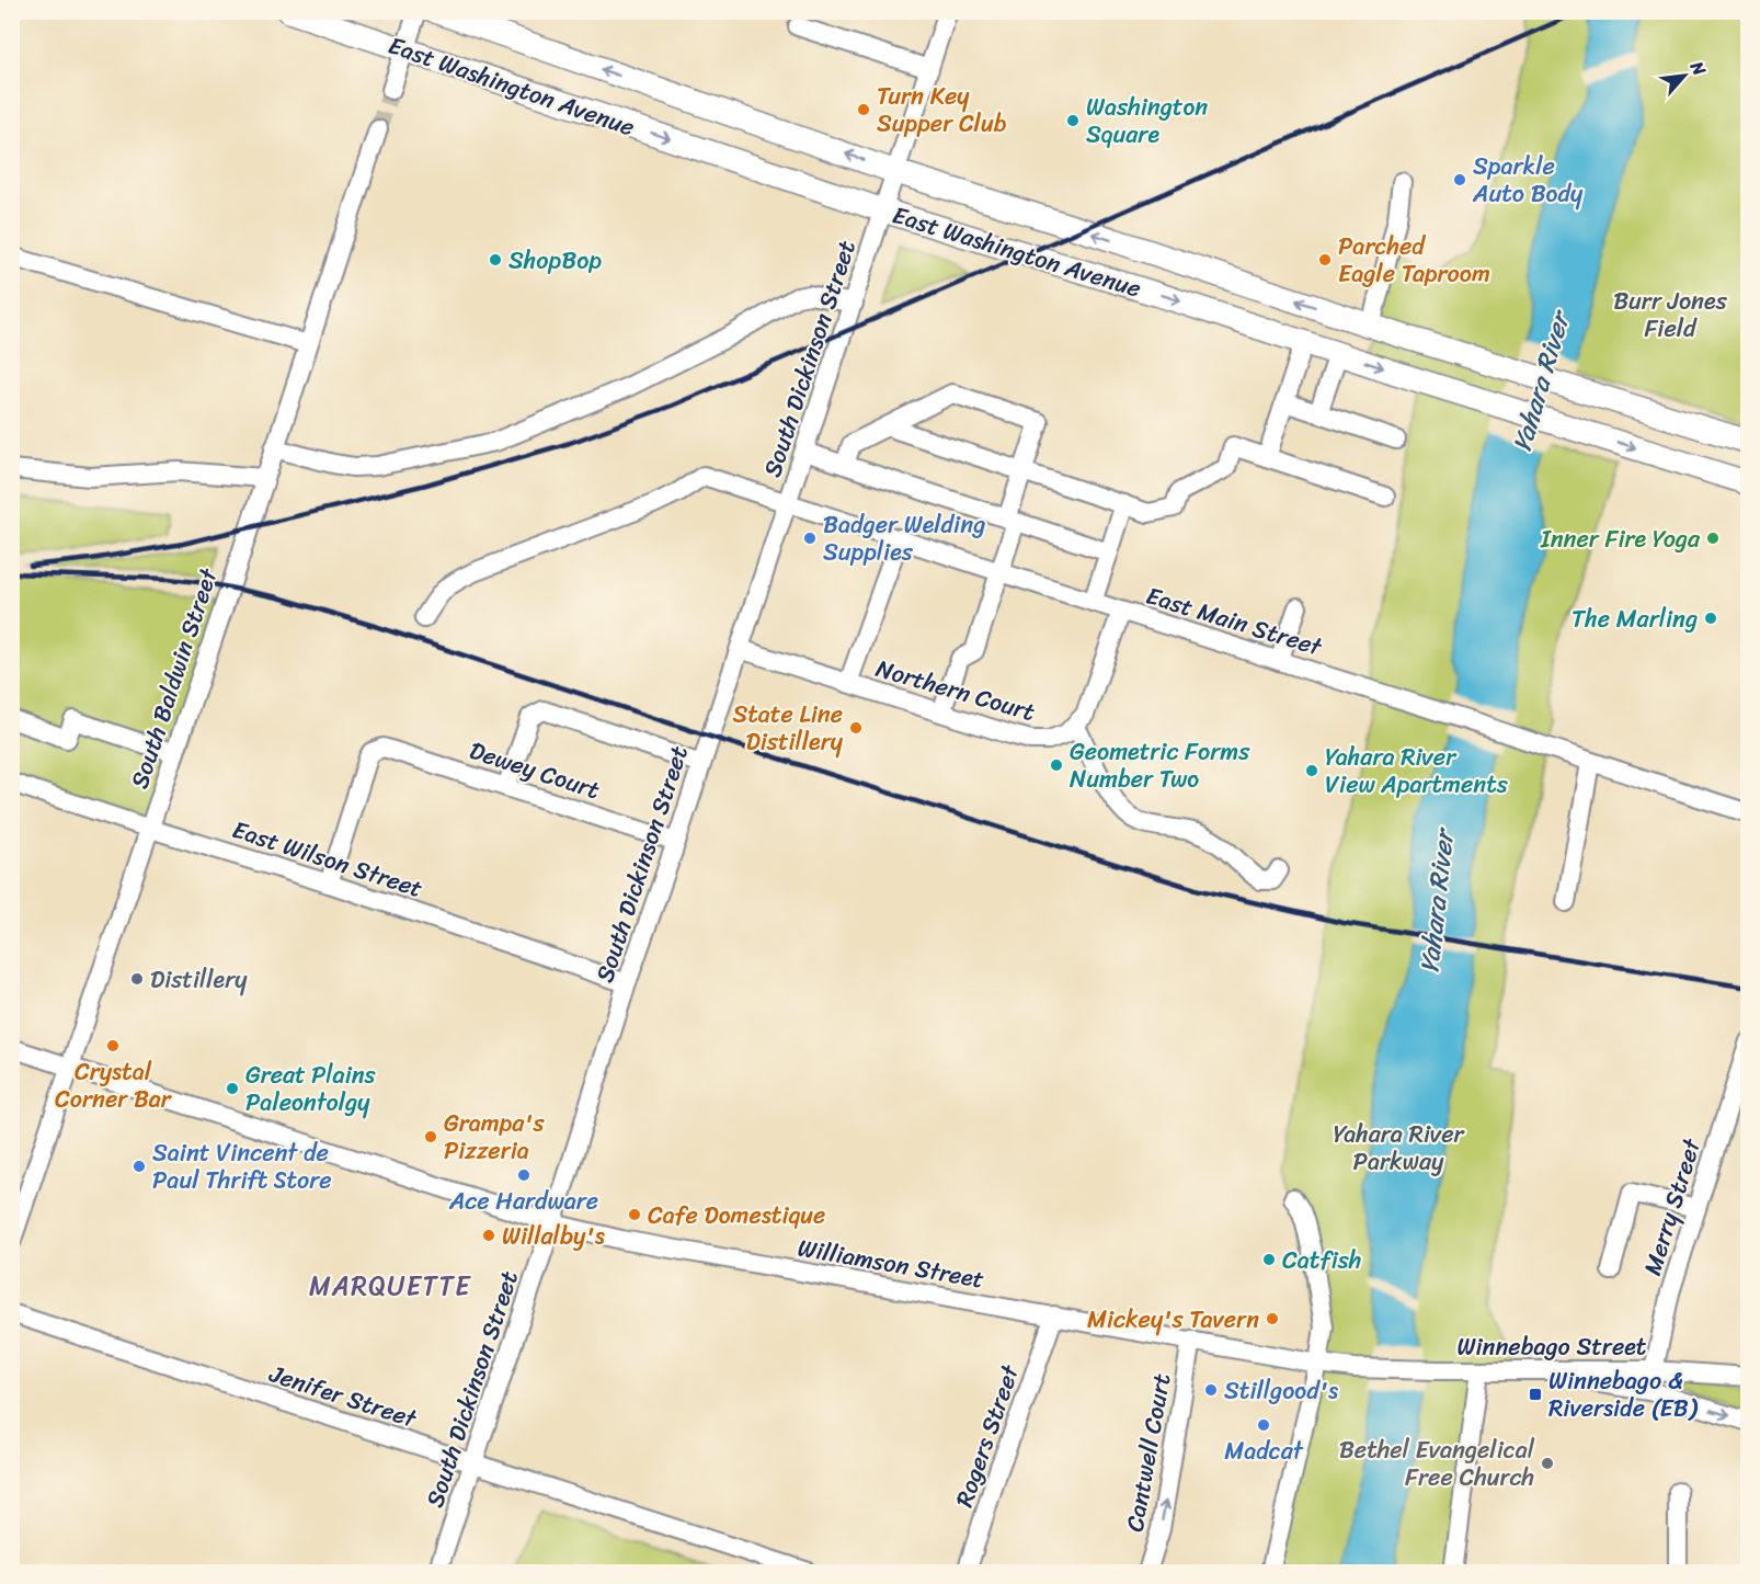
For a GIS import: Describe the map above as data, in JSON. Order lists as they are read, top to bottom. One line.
{"streets":{"main road":["East Washington Avenue"],"street":["South Dickinson Street","East Main Street","South Baldwin Street","Northern Court","Dewey Court","East Wilson Street","Merry Street","Williamson Street","Winnebago Street","Jenifer Street","Rogers Street","Cantwell Court"]},"crossings":[["East Washington Avenue","South Dickinson Street"],["South Dickinson Street","East Main Street"],["South Dickinson Street","Northern Court"],["South Dickinson Street","Dewey Court"],["South Dickinson Street","East Wilson Street"],["South Dickinson Street","Williamson Street"],["South Dickinson Street","Jenifer Street"],["South Baldwin Street","East Wilson Street"],["South Baldwin Street","Williamson Street"],["Dewey Court","East Wilson Street"],["Merry Street","Winnebago Street"],["Williamson Street","Winnebago Street"],["Williamson Street","Rogers Street"],["Williamson Street","Cantwell Court"]],"districts":["MARQUETTE"],"water":["Yahara River"],"parks":["Burr Jones Field","Yahara River Parkway"],"places":{"other":["Turn Key Supper Club","Washington Square","Sparkle Auto Body","ShopBop","Parched Eagle Taproom","Badger Welding Supplies","Inner Fire Yoga","The Marling","State Line Distillery","Geometric Forms Number Two","Yahara River View Apartments","Distillery","Crystal Corner Bar","Great Plains Paleontolgy","Grampa's Pizzeria","Saint Vincent de Paul Thrift Store","Ace Hardware","Cafe Domestique","Willalby's","Catfish","Mickey's Tavern","Stillgood's","Madcat","Bethel Evangelical Free Church"],"transit":["Winnebago & Riverside (EB)"]},"north":"top right"}
